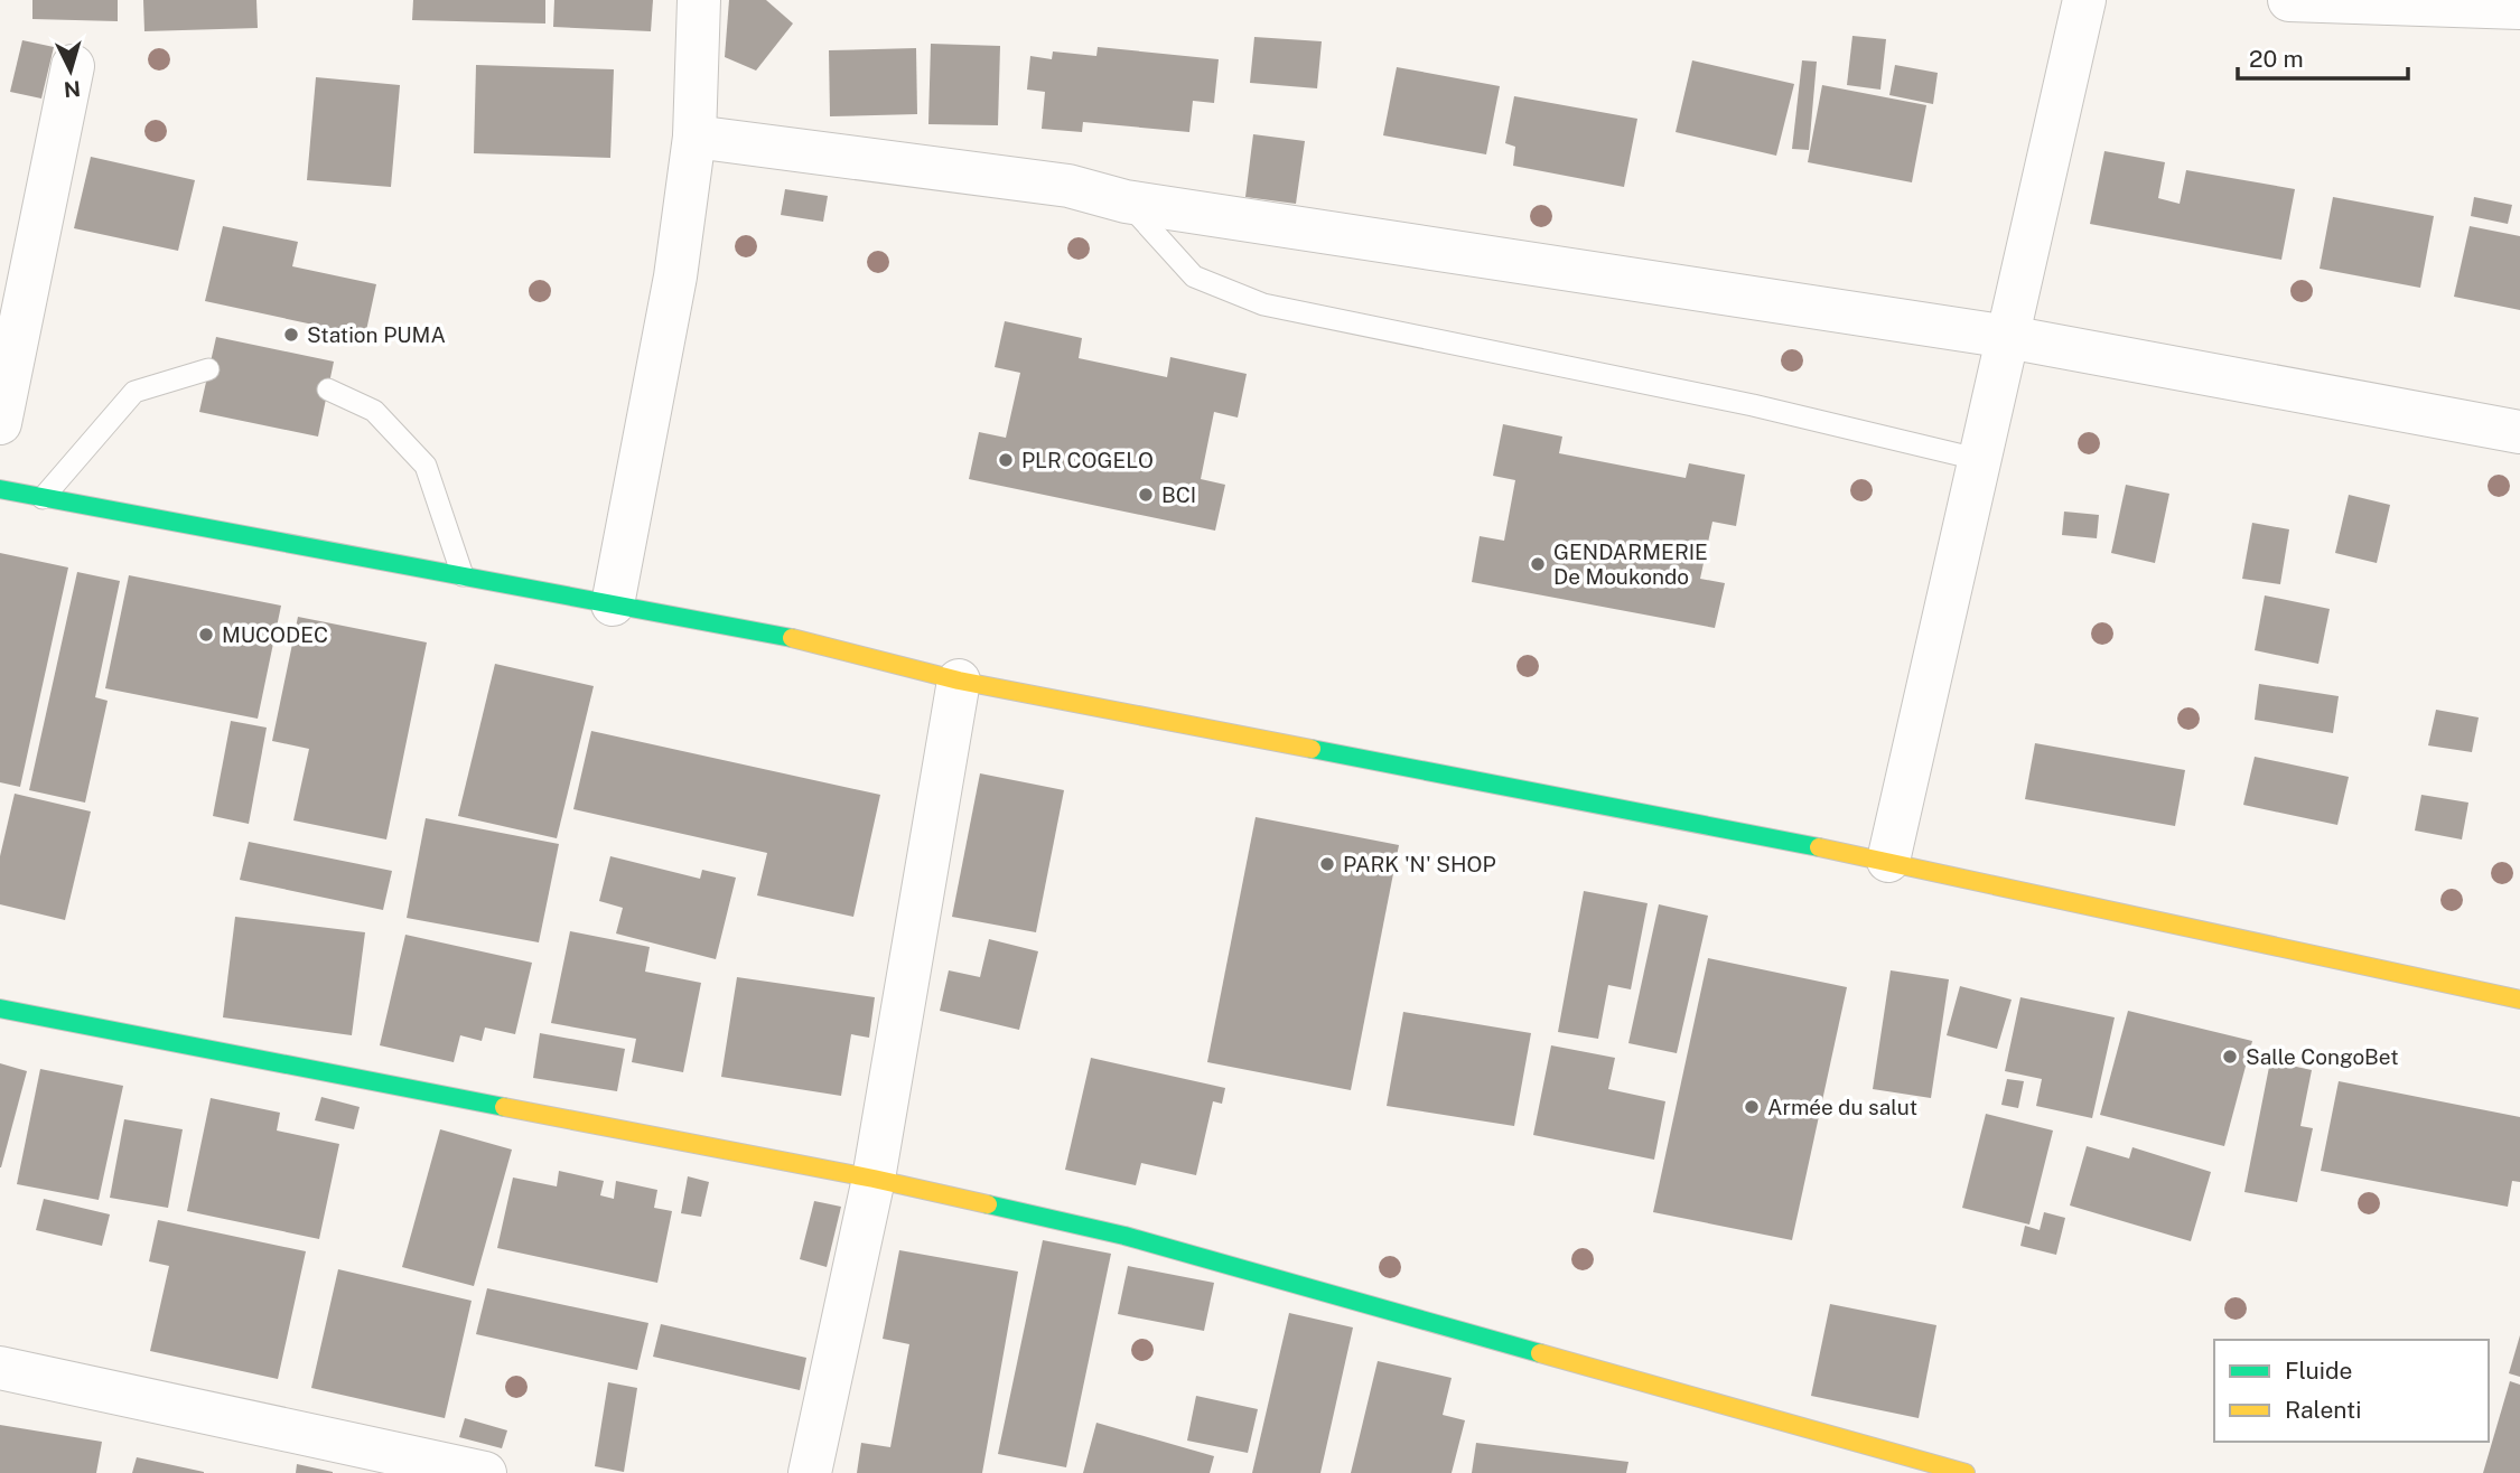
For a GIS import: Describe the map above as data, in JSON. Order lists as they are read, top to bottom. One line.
{"places":["Station PUMA","PLR COGELO","BCI","GENDARMERIE De Moukondo","MUCODEC","PARK 'N' SHOP","Salle CongoBet","Armée du salut"],"legend":["Fluide","Ralenti"],"scale_bar":"20 m","north":"bottom"}
